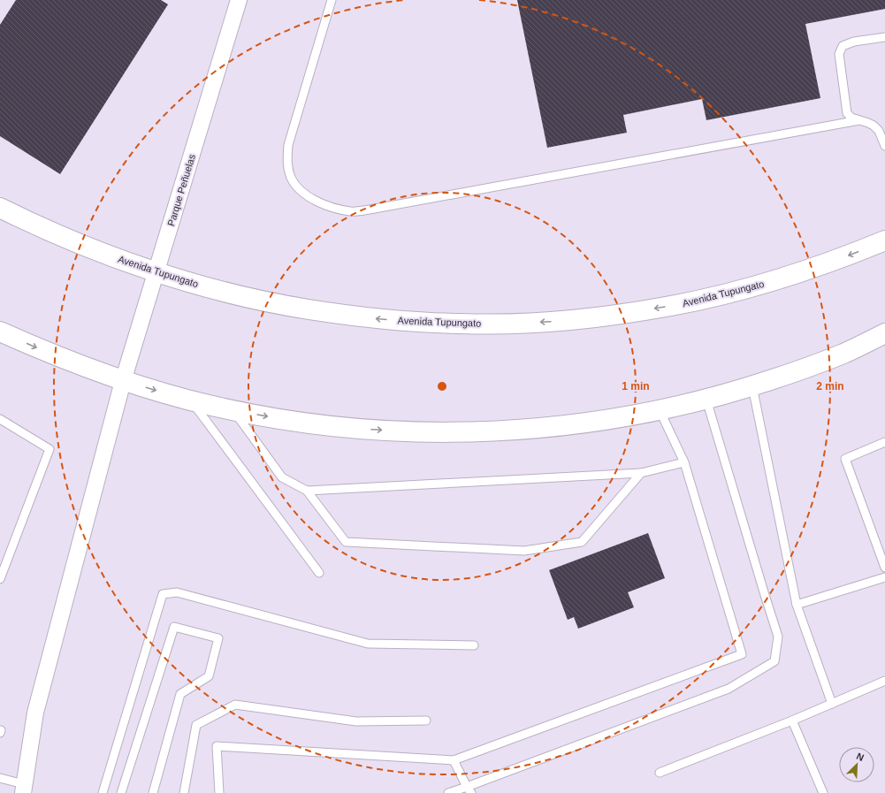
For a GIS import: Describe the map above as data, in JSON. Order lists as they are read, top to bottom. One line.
{"streets":{"street":["Parque Peñuelas","Avenida Tupungato"]},"crossings":[["Parque Peñuelas","Avenida Tupungato"]],"north":"top right","rings":["1 min","2 min"]}
